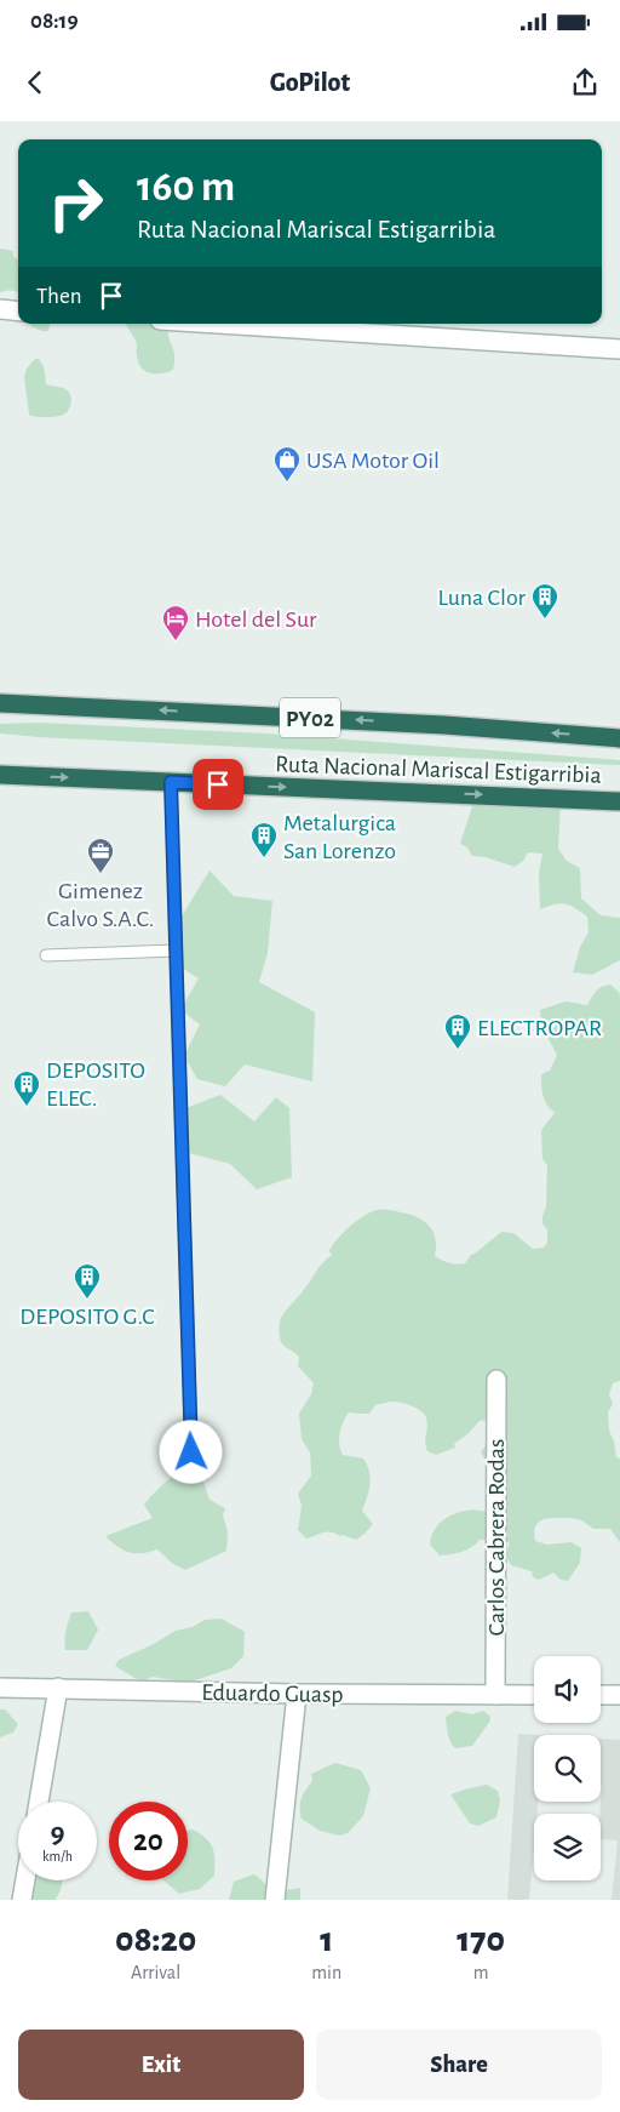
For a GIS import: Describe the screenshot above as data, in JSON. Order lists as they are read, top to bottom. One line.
{"streets":{"highway":["PY02","Ruta Nacional Mariscal Estigarribia"],"street":["Carlos Cabrera Rodas","Eduardo Guasp"]},"crossings":[["Carlos Cabrera Rodas","Eduardo Guasp"]],"places":{"shop":["USA Motor Oil"],"building":["Luna Clor","Metalurgica San Lorenzo","ELECTROPAR","DEPOSITO ELEC.","DEPOSITO G.C"],"hotel":["Hotel del Sur"],"office":["Gimenez Calvo S.A.C."]},"page":{"status":"08:19","header":"GoPilot","turn":["160 m","Ruta Nacional Mariscal Estigarribia"],"then":"Then","speed":"9 km/h","limit":"20","eta":["08:20","Arrival","1","min","170","m"],"buttons":["Exit","Share"]}}
